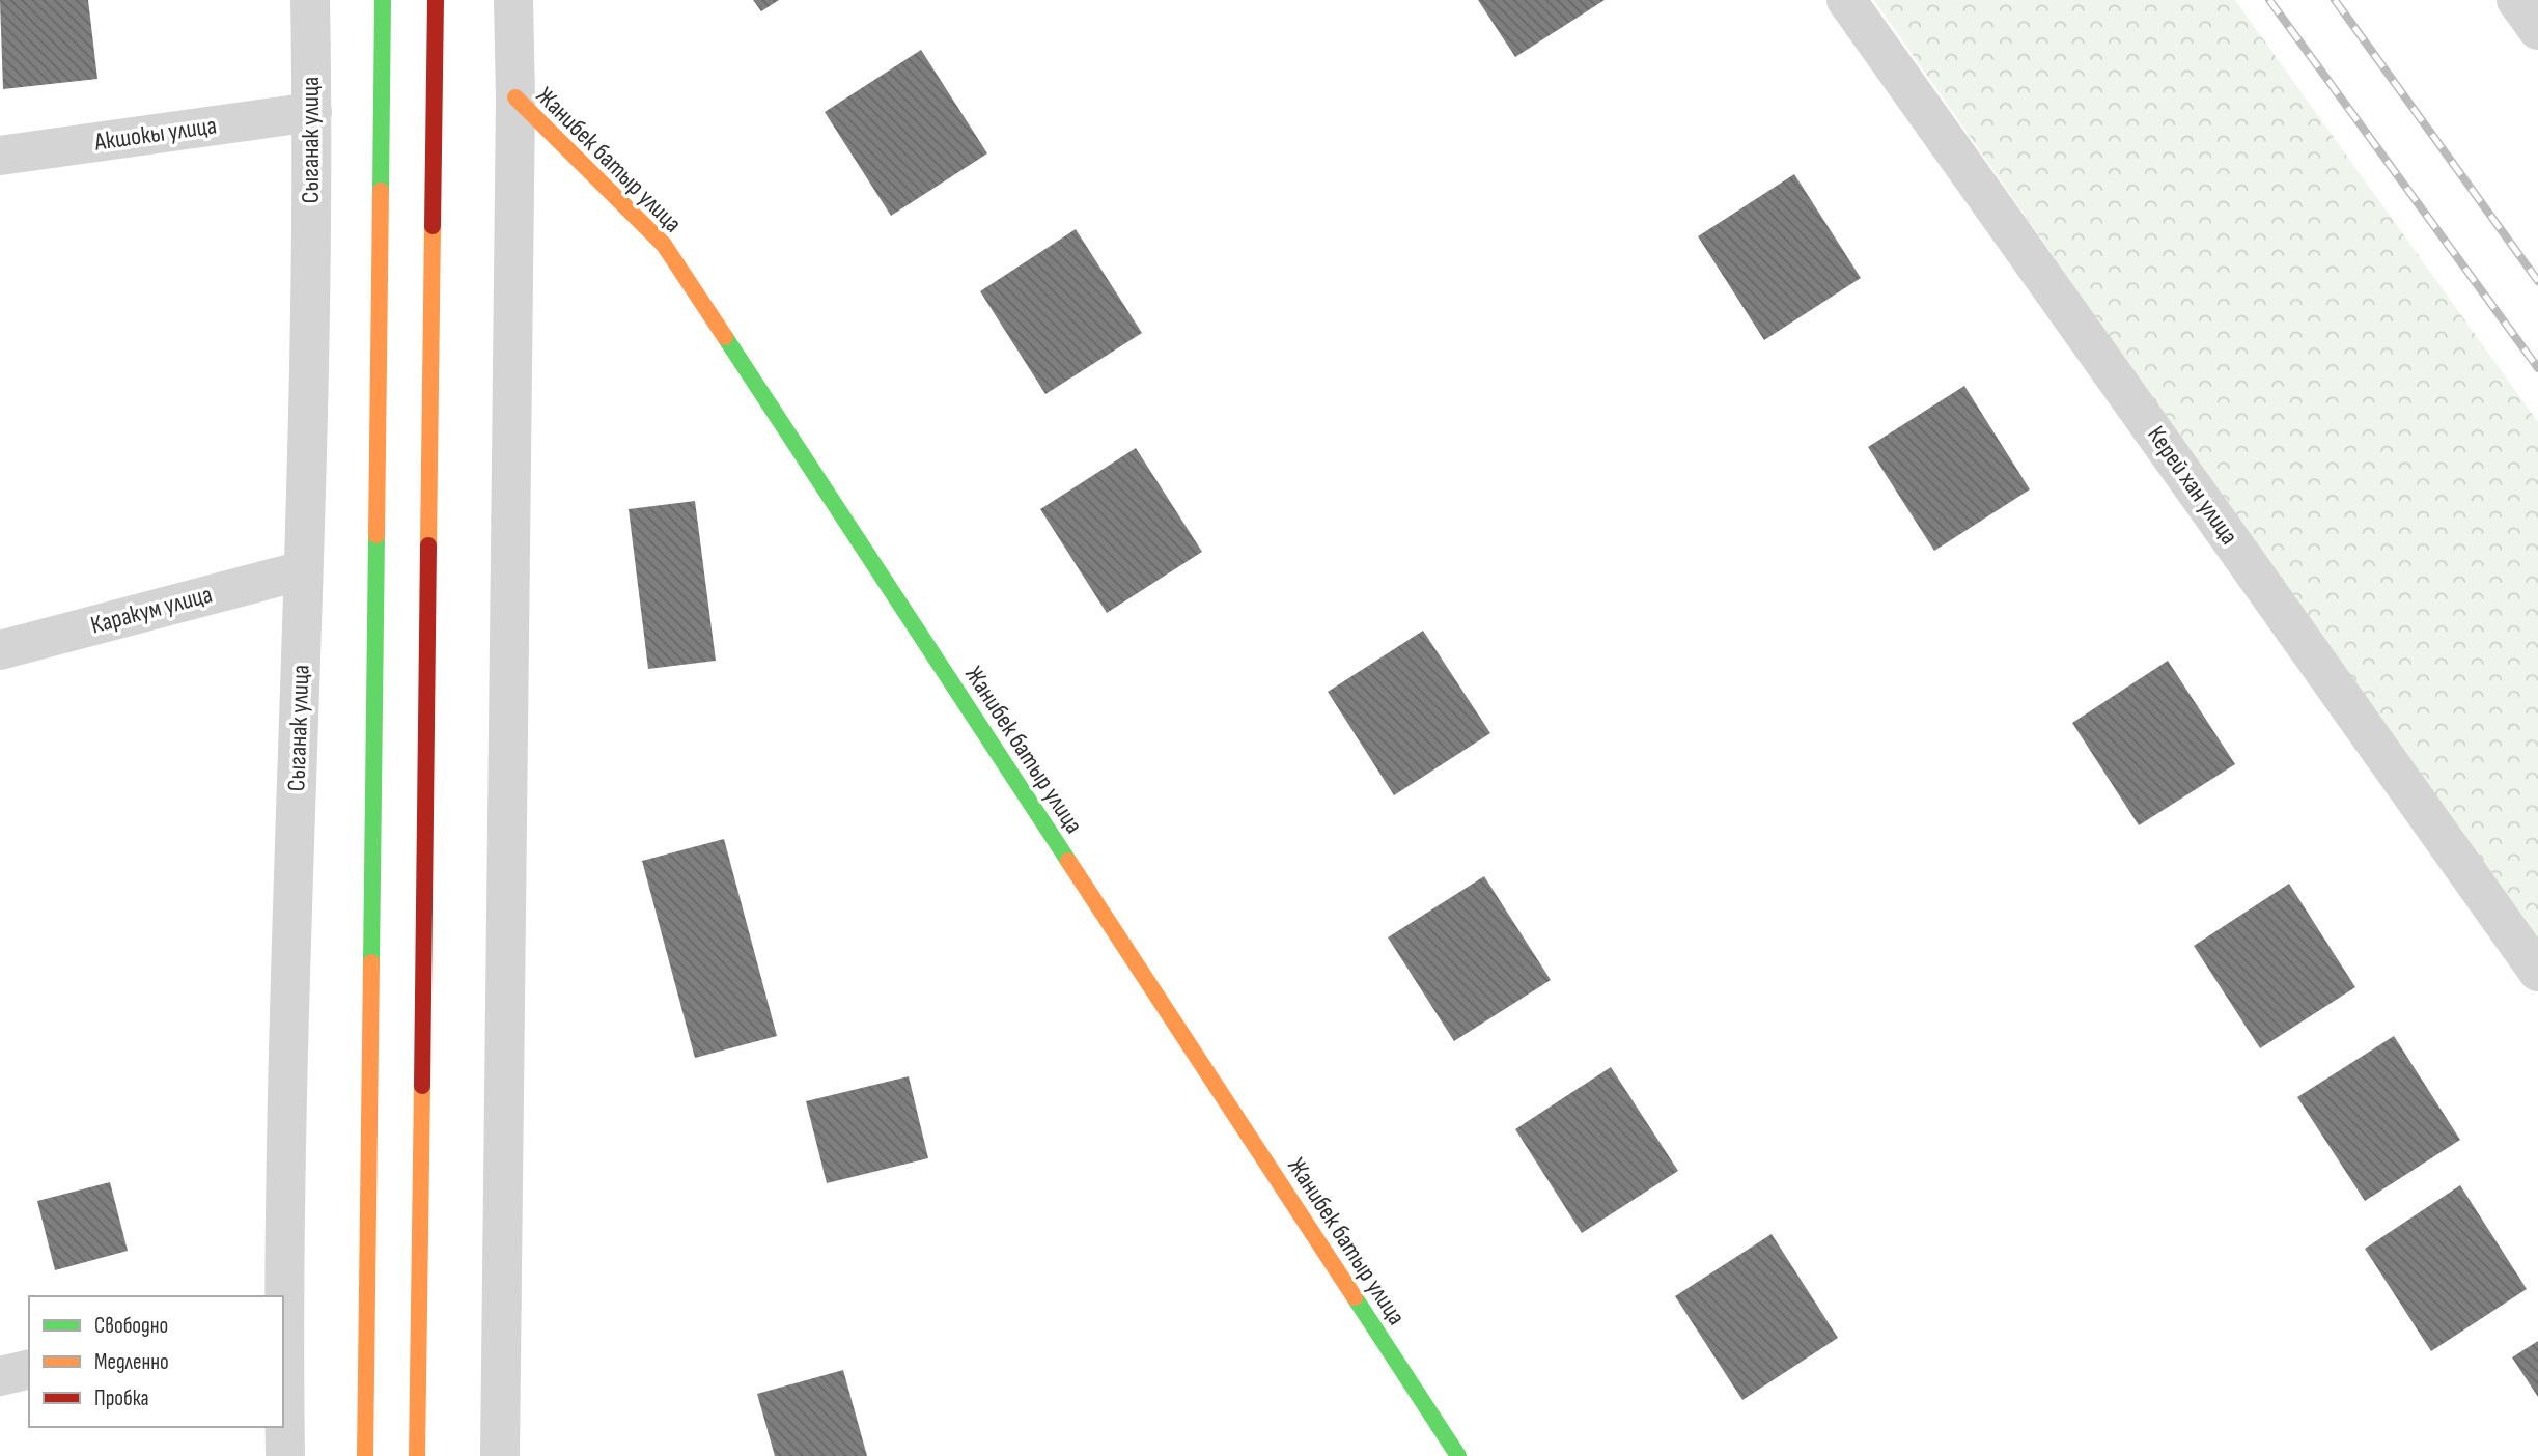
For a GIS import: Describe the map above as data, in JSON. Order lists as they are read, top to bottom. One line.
{"streets":{"main road":["Жанибек батыр улица"],"street":["Акшокы улица","Сыганак улица","Керей хан улица","Каракум улица"]},"crossings":[["Акшокы улица","Сыганак улица"],["Сыганак улица","Каракум улица"]],"legend":["Свободно","Медленно","Пробка"]}
